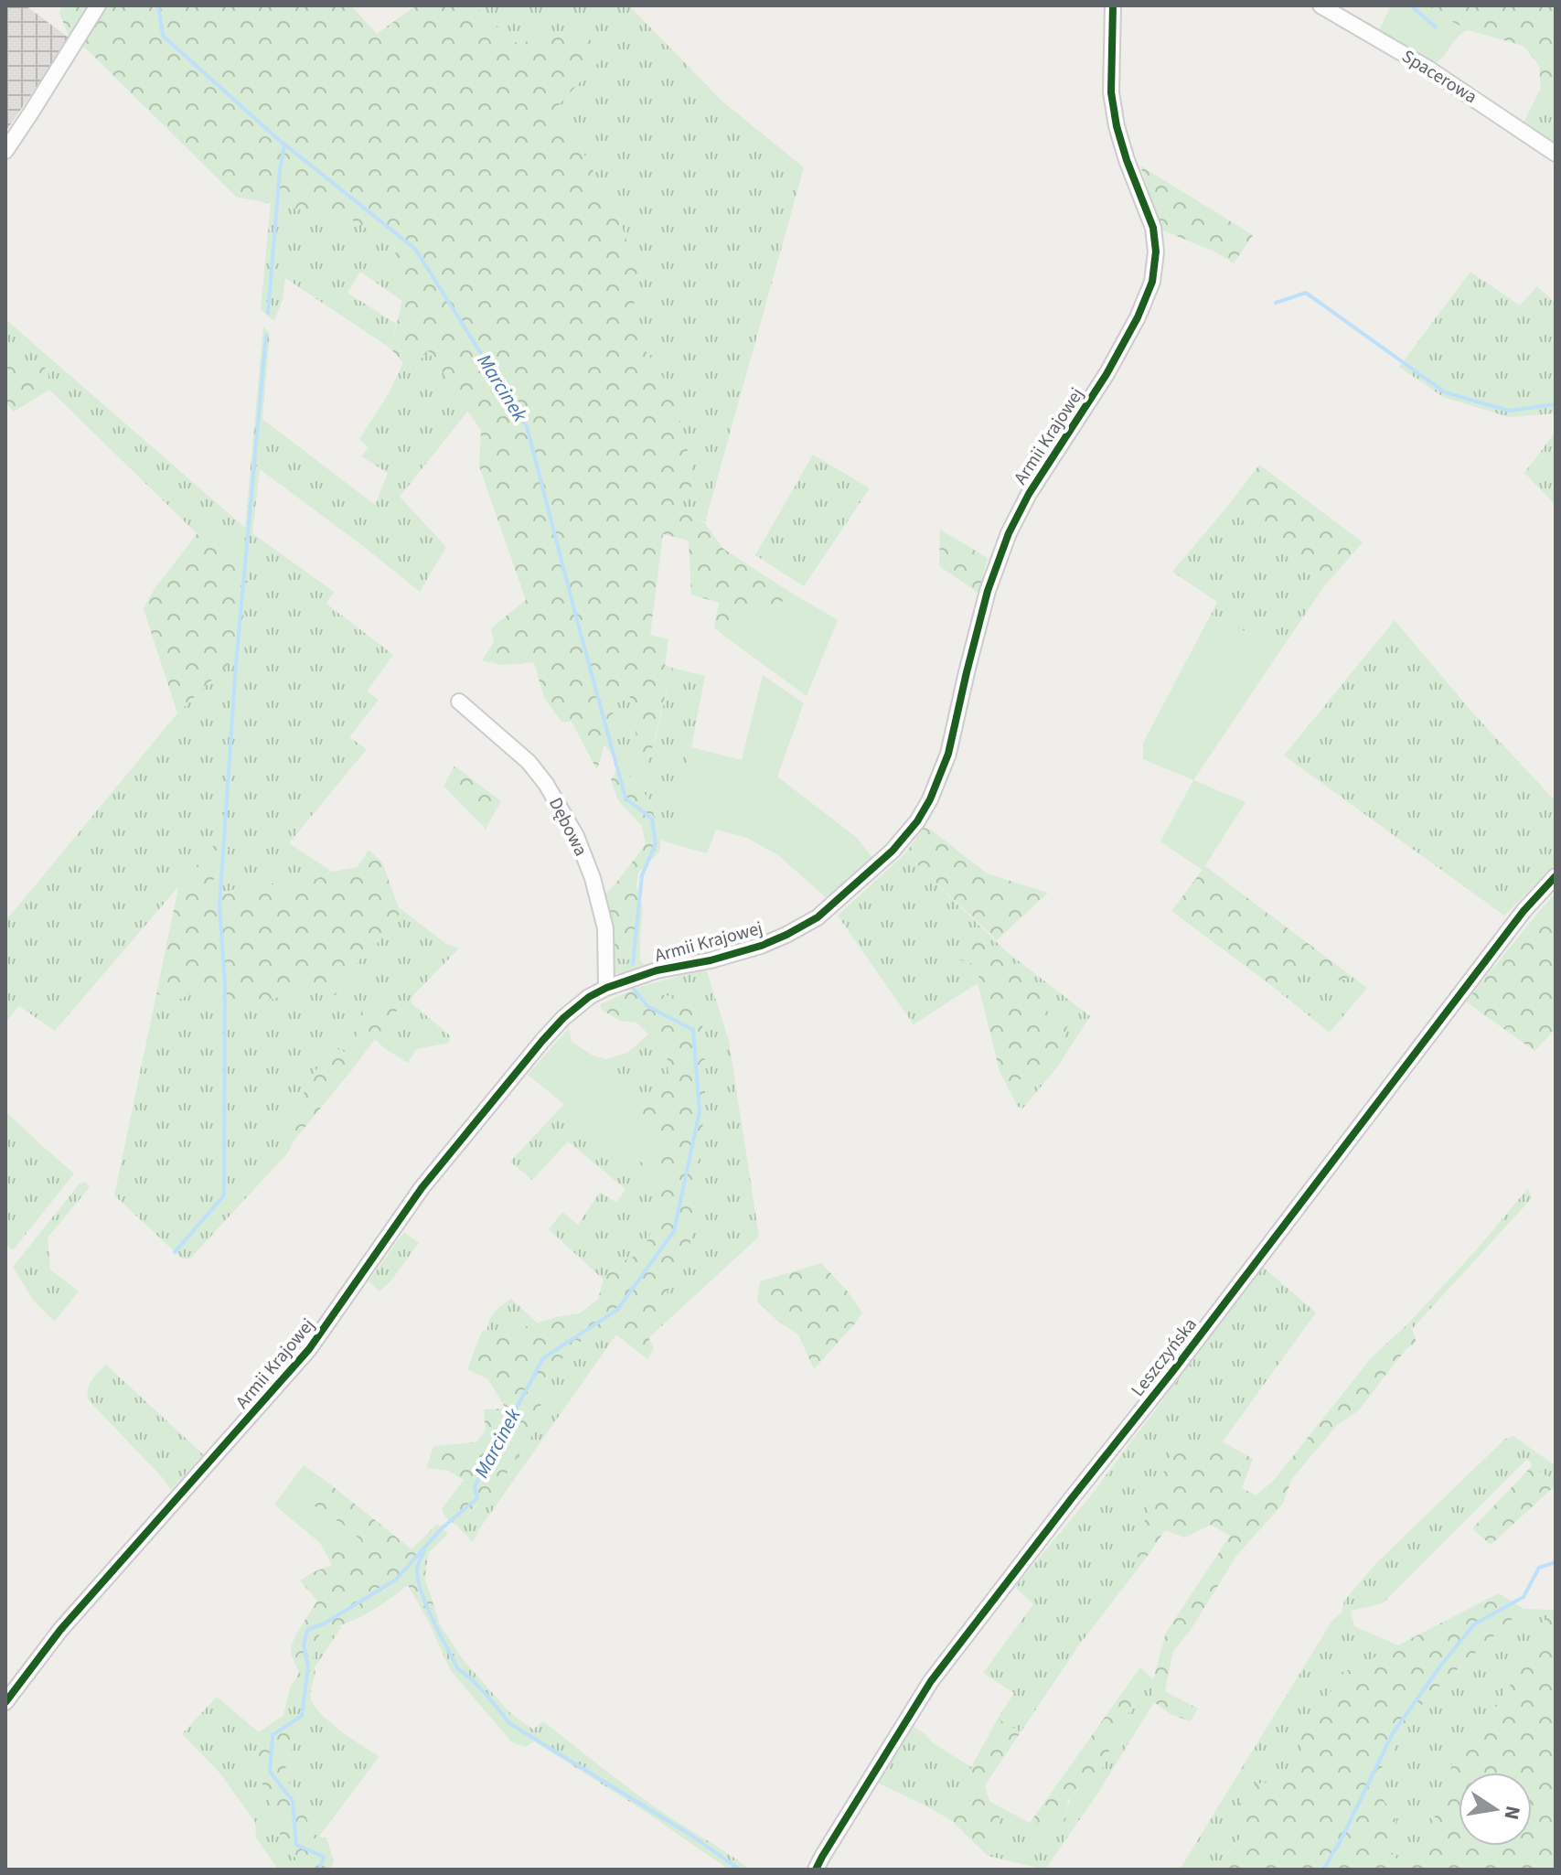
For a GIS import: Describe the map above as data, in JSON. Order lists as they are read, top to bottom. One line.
{"streets":{"street":["Spacerowa","Armii Krajowej","Dębowa","Leszczyńska"]},"crossings":[["Armii Krajowej","Dębowa"]],"water":["Marcinek"],"north":"right"}
